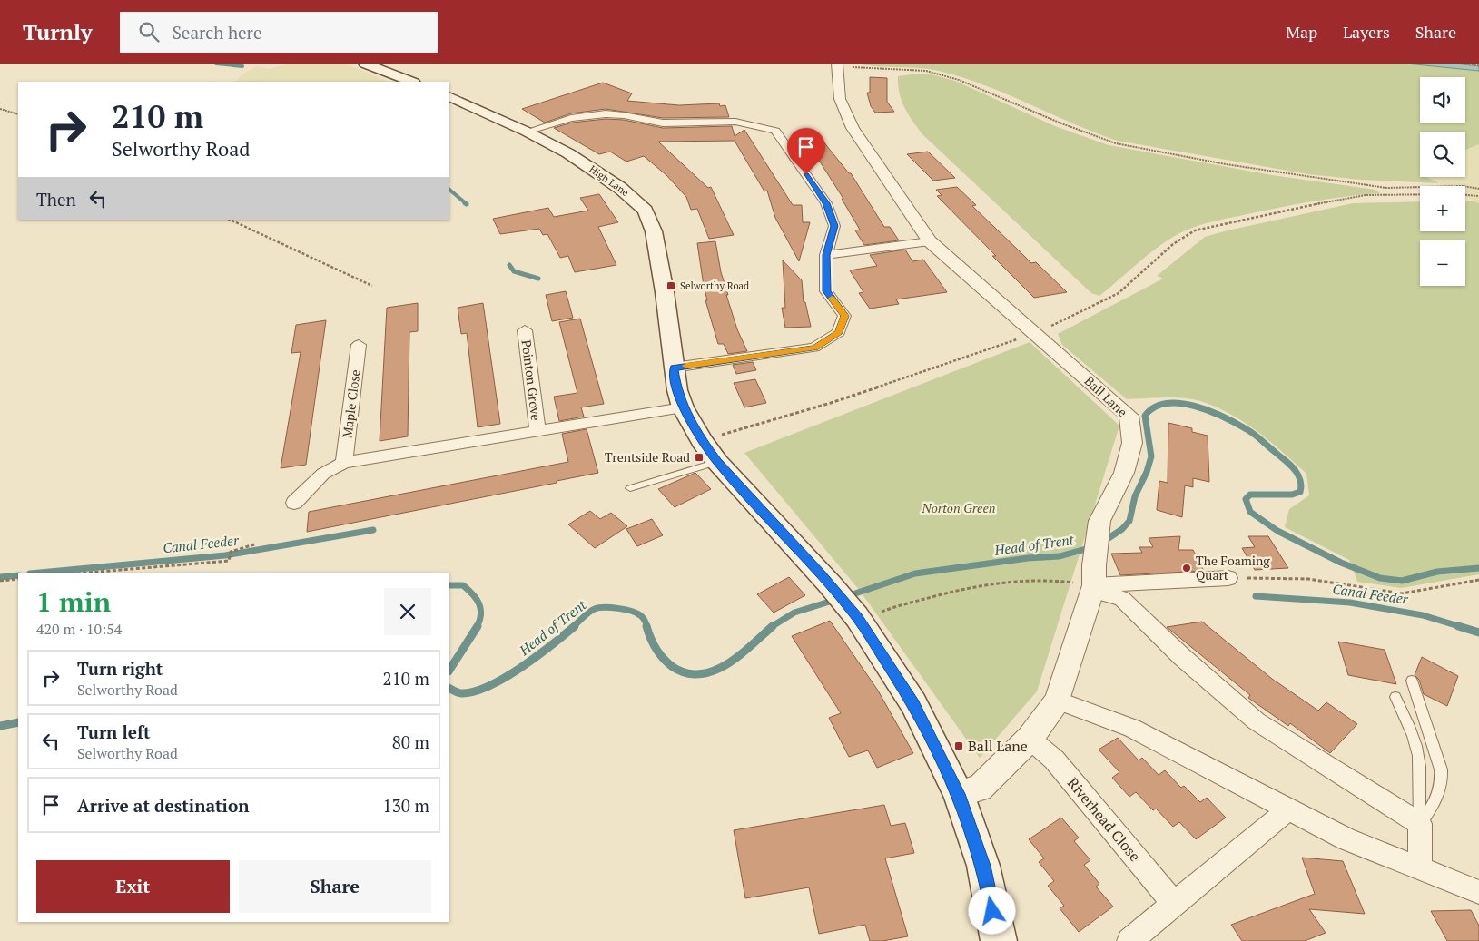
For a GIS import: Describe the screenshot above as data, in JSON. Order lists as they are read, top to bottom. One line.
{"streets":{"main road":["High Lane"],"street":["Pointon Grove","Ball Lane","Maple Close","Riverhead Close"]},"crossings":[["High Lane","Ball Lane"],["Ball Lane","Riverhead Close"]],"water":["Canal Feeder","Head of Trent"],"parks":["Norton Green"],"places":{"transit":["Selworthy Road","Trentside Road","Ball Lane"],"other":["The Foaming Quart"]},"page":{"header":"Turnly","search":"Search here","nav":["Map","Layers","Share"],"map_buttons":["+","−"],"turn":["210 m","Selworthy Road"],"then":"Then","heading":["1 min","420 m · 10:54"],"list":[{"name":"Turn right","note":"Selworthy Road","value":"210 m"},{"name":"Turn left","note":"Selworthy Road","value":"80 m"},{"name":"Arrive at destination","value":"130 m"}],"buttons":["Exit","Share"]}}
